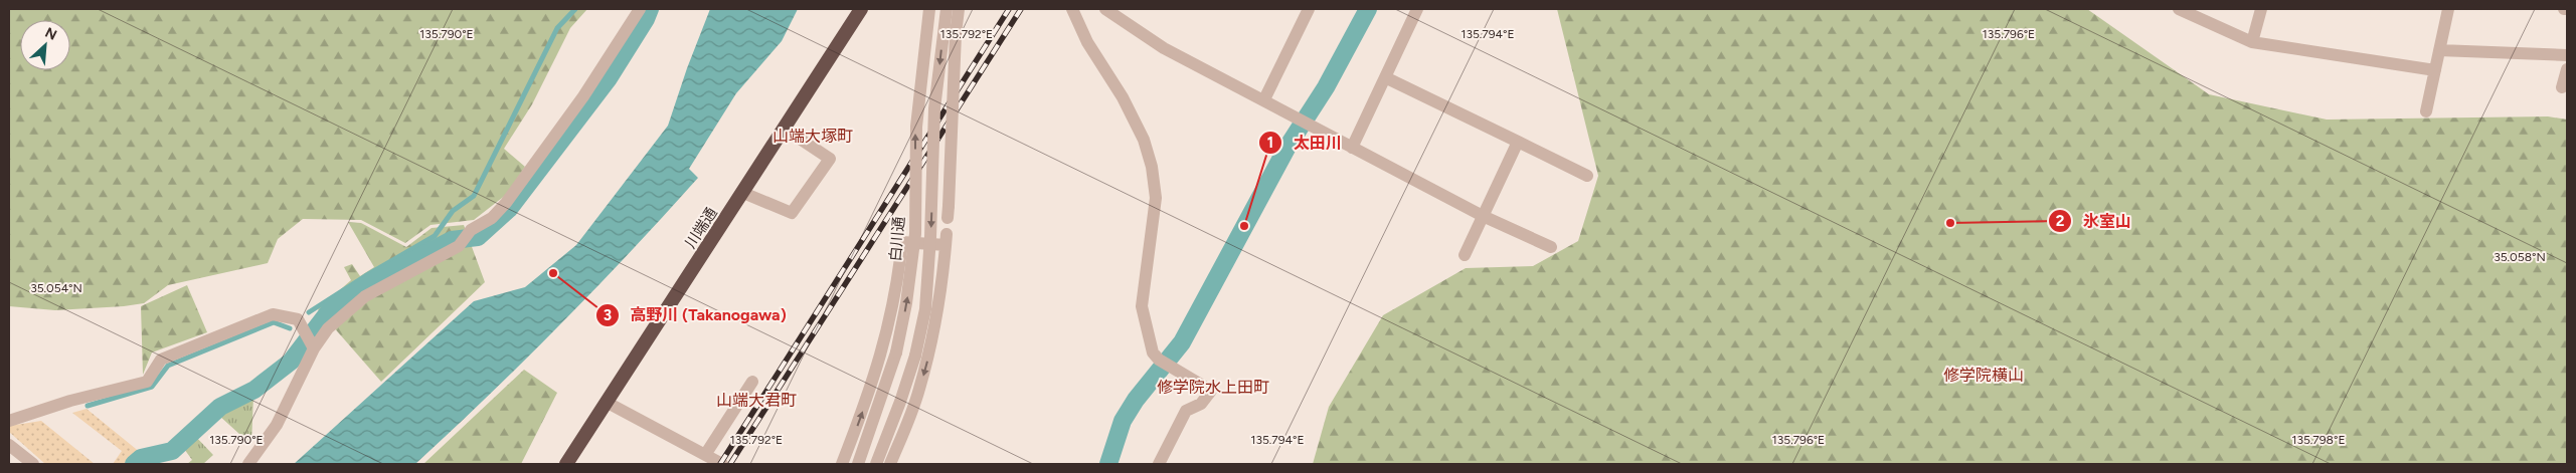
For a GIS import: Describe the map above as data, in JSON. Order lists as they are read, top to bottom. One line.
{"streets":{"highway":["川端通"],"street":["白川通"]},"districts":["山端大塚町","修学院横山","修学院水上田町","山端大君町"],"places":["氷室山","太田川","高野川 (Takanogawa)"],"north":"top right","coordinates":["135.790°E","135.792°E","135.794°E","135.796°E","35.058°N","35.054°N","135.798°E"]}
